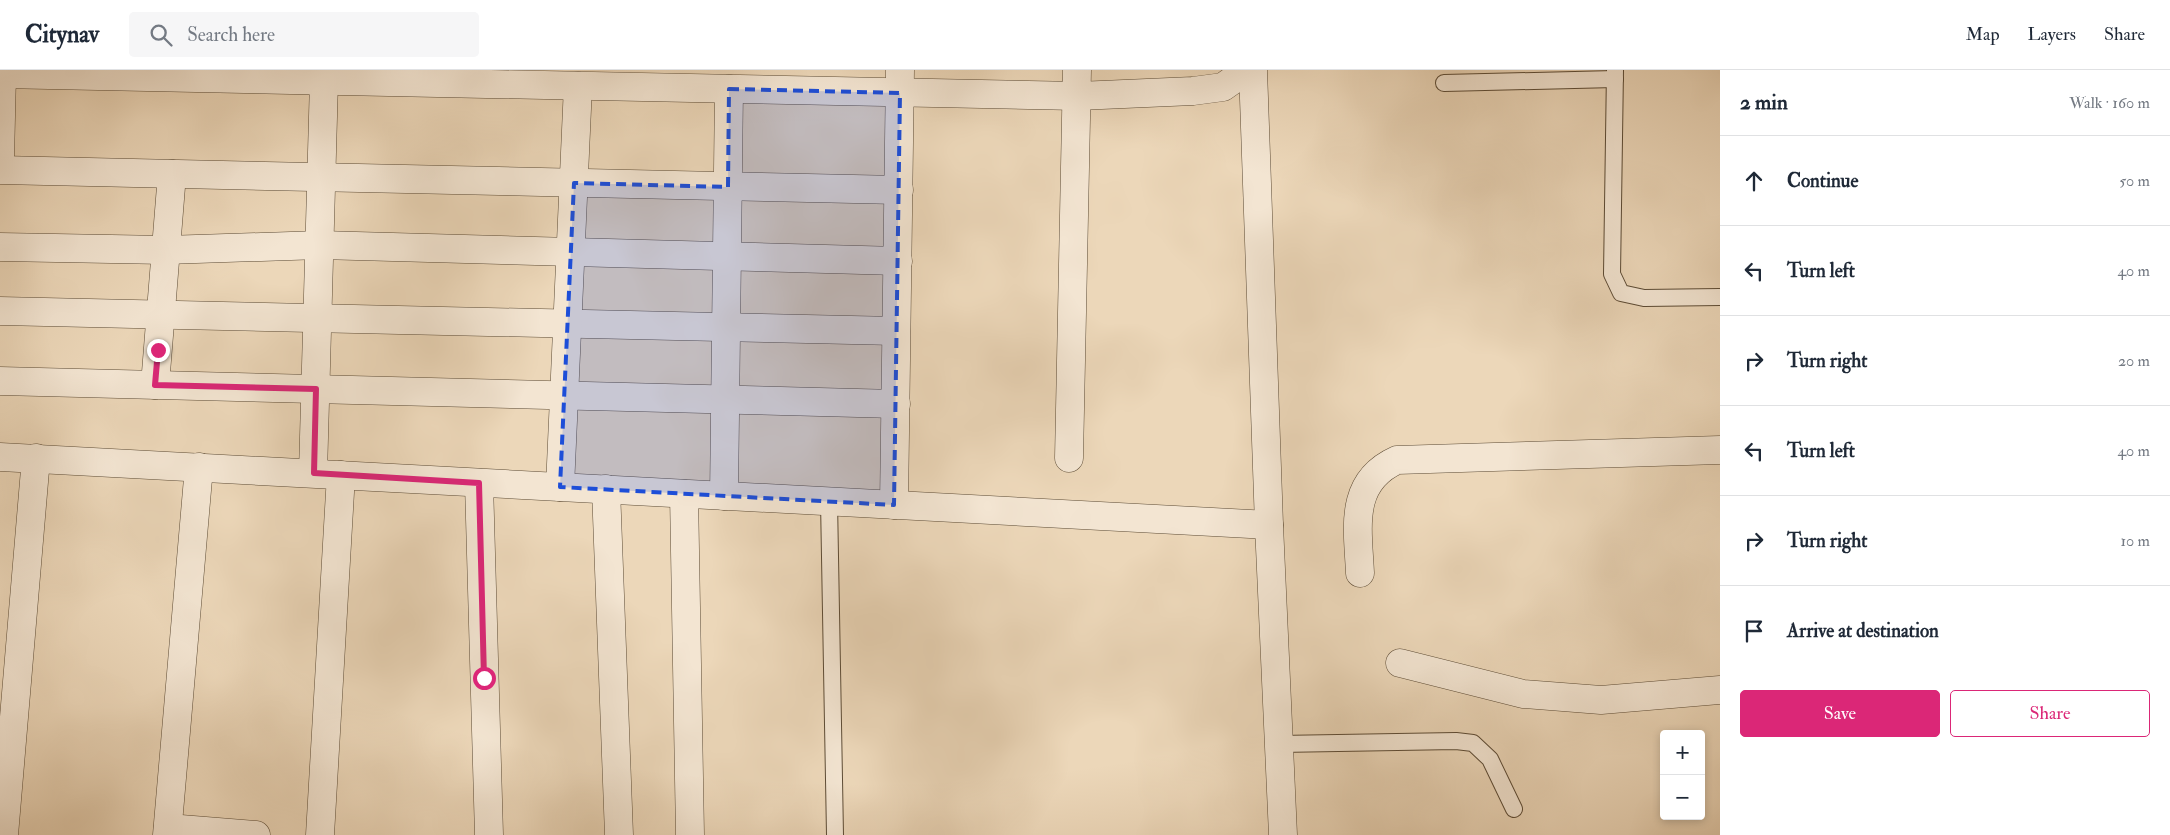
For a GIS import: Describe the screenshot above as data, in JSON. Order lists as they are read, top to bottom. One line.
{"page":{"header":"Citynav","search":"Search here","nav":["Map","Layers","Share"],"heading":["2 min","Walk · 160 m"],"list":[["Continue","50 m"],["Turn left","40 m"],["Turn right","20 m"],["Turn left","40 m"],["Turn right","10 m"],"Arrive at destination"],"buttons":["Save","Share"],"map_buttons":["+","−"]}}
